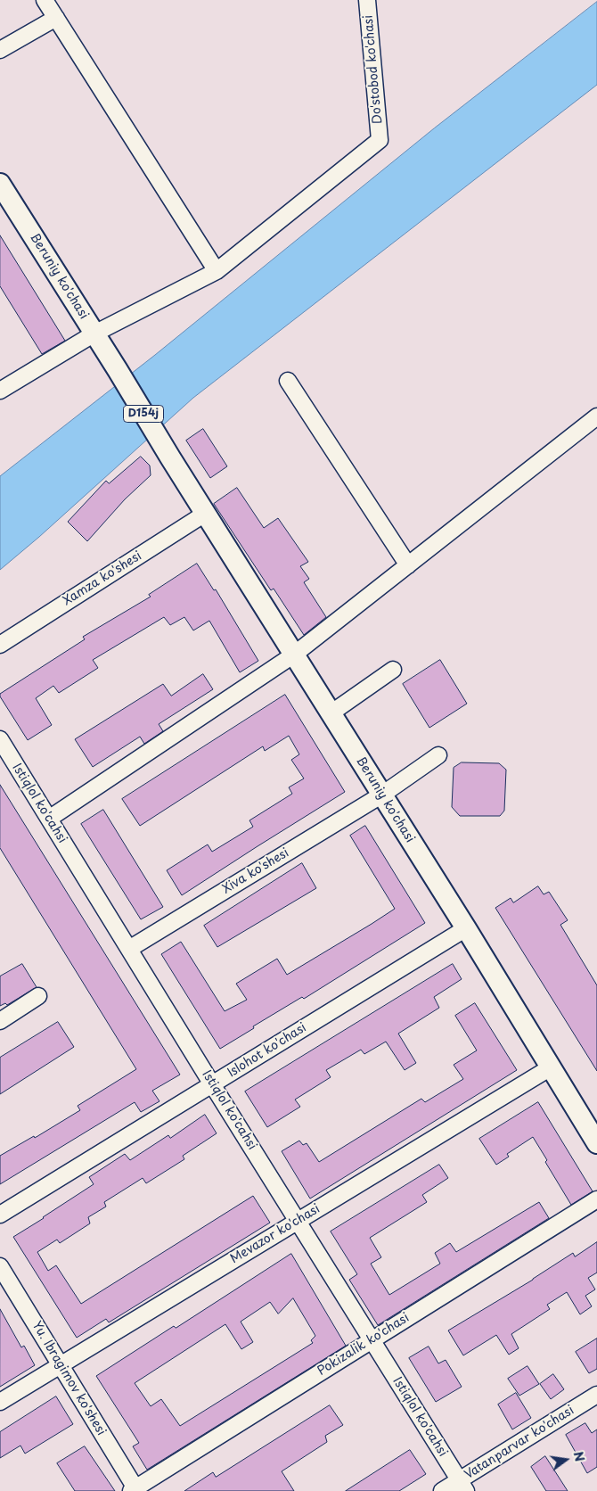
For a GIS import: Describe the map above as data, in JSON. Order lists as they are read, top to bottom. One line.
{"streets":{"main road":["Beruniy ko'chasi","D154j"],"street":["Do'stobod ko'chasi","Xamza ko'shesi","Istiqlol ko'cahsi","Xiva ko'shesi","Islohot ko'chasi","Mevazor ko'chasi","Pokizalik ko'chasi","Yu. Ibragimov ko'shesi","Vatanparvar ko'chasi"]},"crossings":[["Beruniy ko'chasi","Xamza ko'shesi"],["Beruniy ko'chasi","Xiva ko'shesi"],["Beruniy ko'chasi","Islohot ko'chasi"],["Beruniy ko'chasi","Mevazor ko'chasi"],["Istiqlol ko'cahsi","Xiva ko'shesi"],["Istiqlol ko'cahsi","Islohot ko'chasi"],["Istiqlol ko'cahsi","Mevazor ko'chasi"],["Istiqlol ko'cahsi","Pokizalik ko'chasi"],["Istiqlol ko'cahsi","Vatanparvar ko'chasi"],["Mevazor ko'chasi","Yu. Ibragimov ko'shesi"],["Pokizalik ko'chasi","Yu. Ibragimov ko'shesi"]],"north":"right"}
